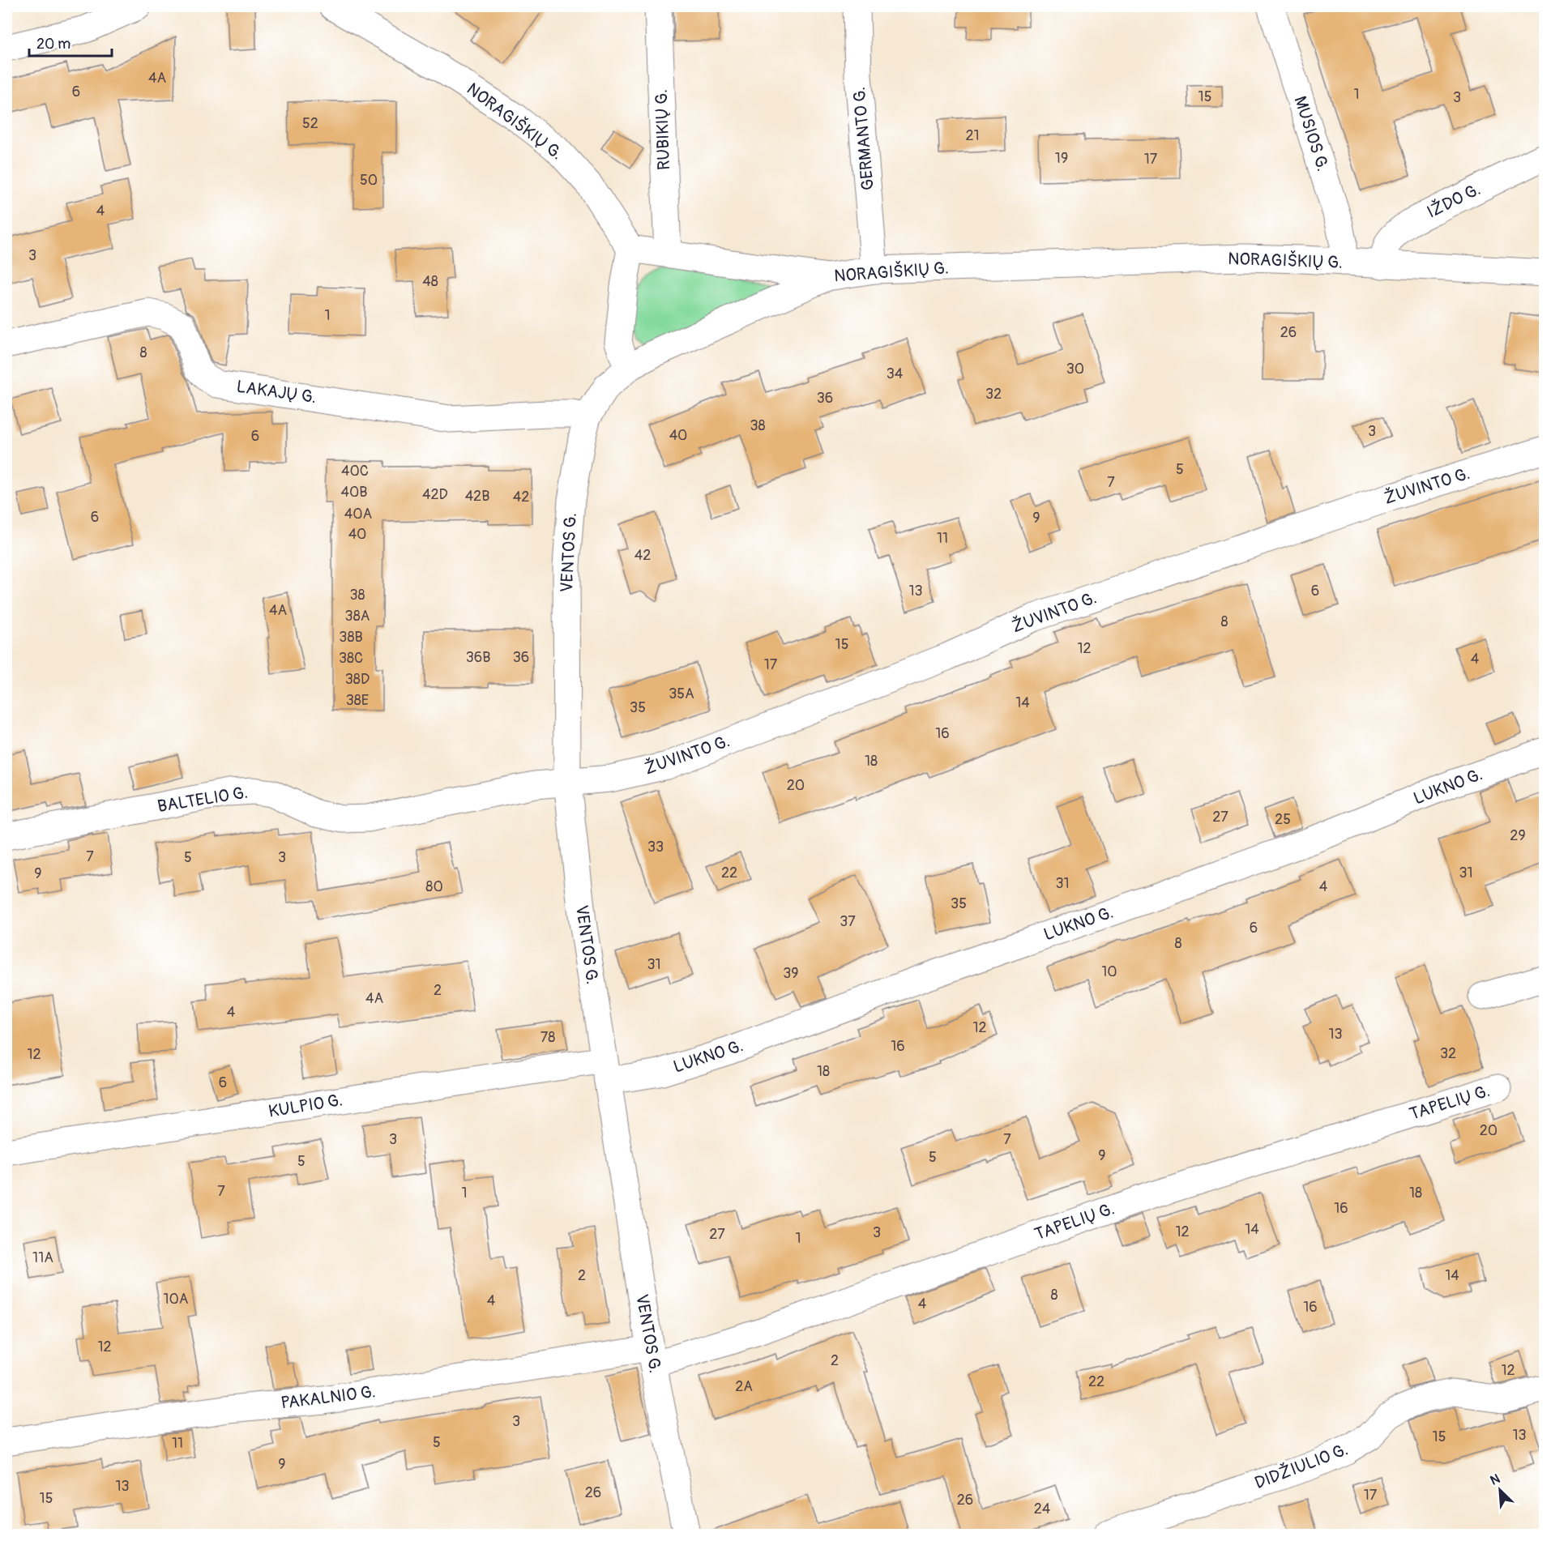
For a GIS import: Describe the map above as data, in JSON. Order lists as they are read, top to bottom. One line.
{"streets":{"street":["NORAGIŠKIŲ G.","RUBIKIŲ G.","MUSIOS G.","GERMANTO G.","IŽDO G.","LAKAJŲ G.","ŽUVINTO G.","VENTOS G.","LUKNO G.","BALTELIO G.","TAPELIŲ G.","KULPIO G.","PAKALNIO G.","DIDŽIULIO G."]},"crossings":[["NORAGIŠKIŲ G.","RUBIKIŲ G."],["NORAGIŠKIŲ G.","MUSIOS G."],["NORAGIŠKIŲ G.","GERMANTO G."],["NORAGIŠKIŲ G.","IŽDO G."],["NORAGIŠKIŲ G.","VENTOS G."],["LAKAJŲ G.","VENTOS G."],["ŽUVINTO G.","VENTOS G."],["ŽUVINTO G.","BALTELIO G."],["VENTOS G.","LUKNO G."],["VENTOS G.","BALTELIO G."],["VENTOS G.","TAPELIŲ G."],["VENTOS G.","KULPIO G."],["VENTOS G.","PAKALNIO G."],["LUKNO G.","KULPIO G."],["TAPELIŲ G.","PAKALNIO G."]],"house_numbers":["4A","6","1","15","3","52","21","19","17","50","4","3","48","1","26","8","30","34","32","36","38","3","40","6","5","40C","7","40B","42D","42B","42","40A","6","9","40","11","42","13","6","38","4A","38A","8","38B","15","12","36B","36","38C","4","17","38D","35A","38E","14","35","16","18","20","27","25","29","33","7","5","3","22","31","9","31","80","4","35","37","6","8","31","10","39","2","4A","4","12","13","78","16","32","12","18","6","20","3","7","9","5","5","7","1","18","16","14","12","3","27","1","11A","2","14","8","10A","4","4","16","12","2","12","22","2A","3","13","15","5","11","9","13","26","17","15","26","24"],"scale_bar":"20 m","north":"top left"}
